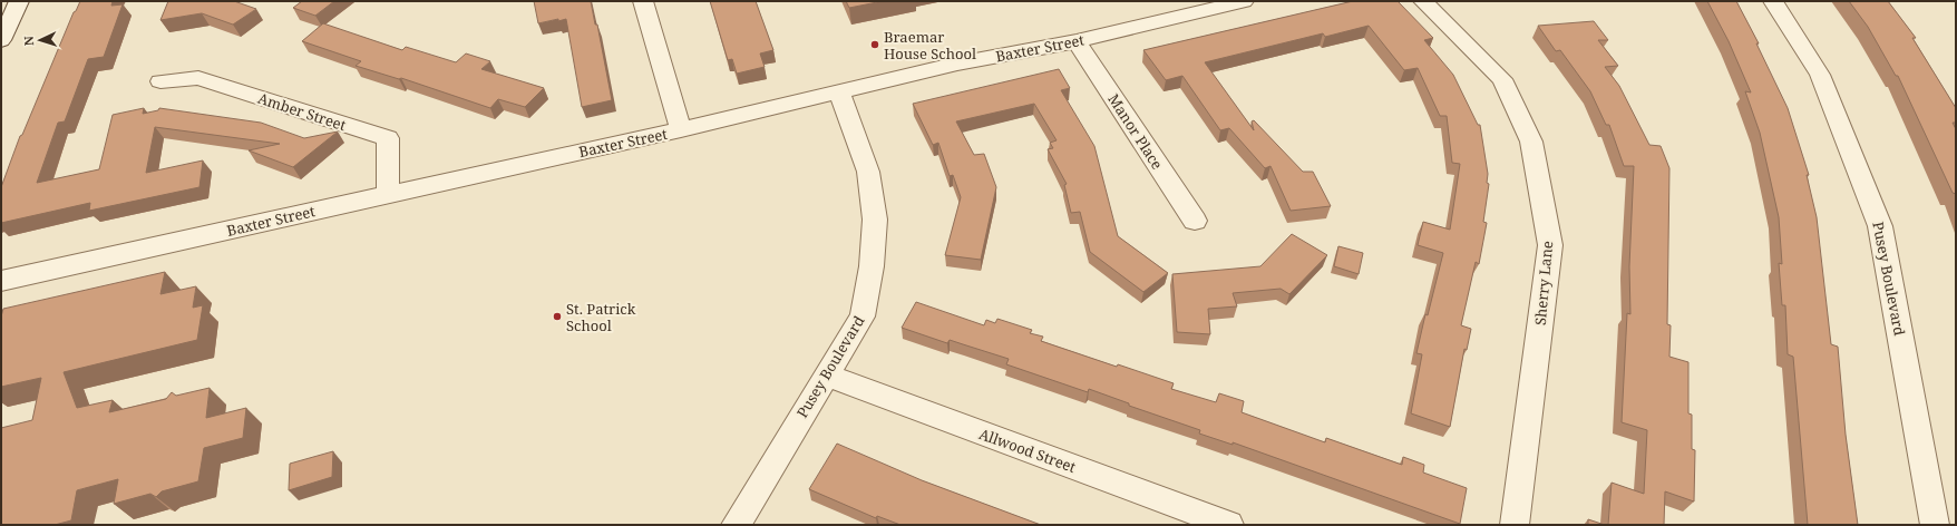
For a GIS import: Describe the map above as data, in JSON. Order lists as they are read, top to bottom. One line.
{"streets":{"street":["Baxter Street","Amber Street","Manor Place","Pusey Boulevard","Sherry Lane","Allwood Street"]},"crossings":[["Baxter Street","Amber Street"],["Baxter Street","Manor Place"],["Baxter Street","Pusey Boulevard"],["Pusey Boulevard","Allwood Street"]],"places":["Braemar House School","St. Patrick School"],"north":"left"}
